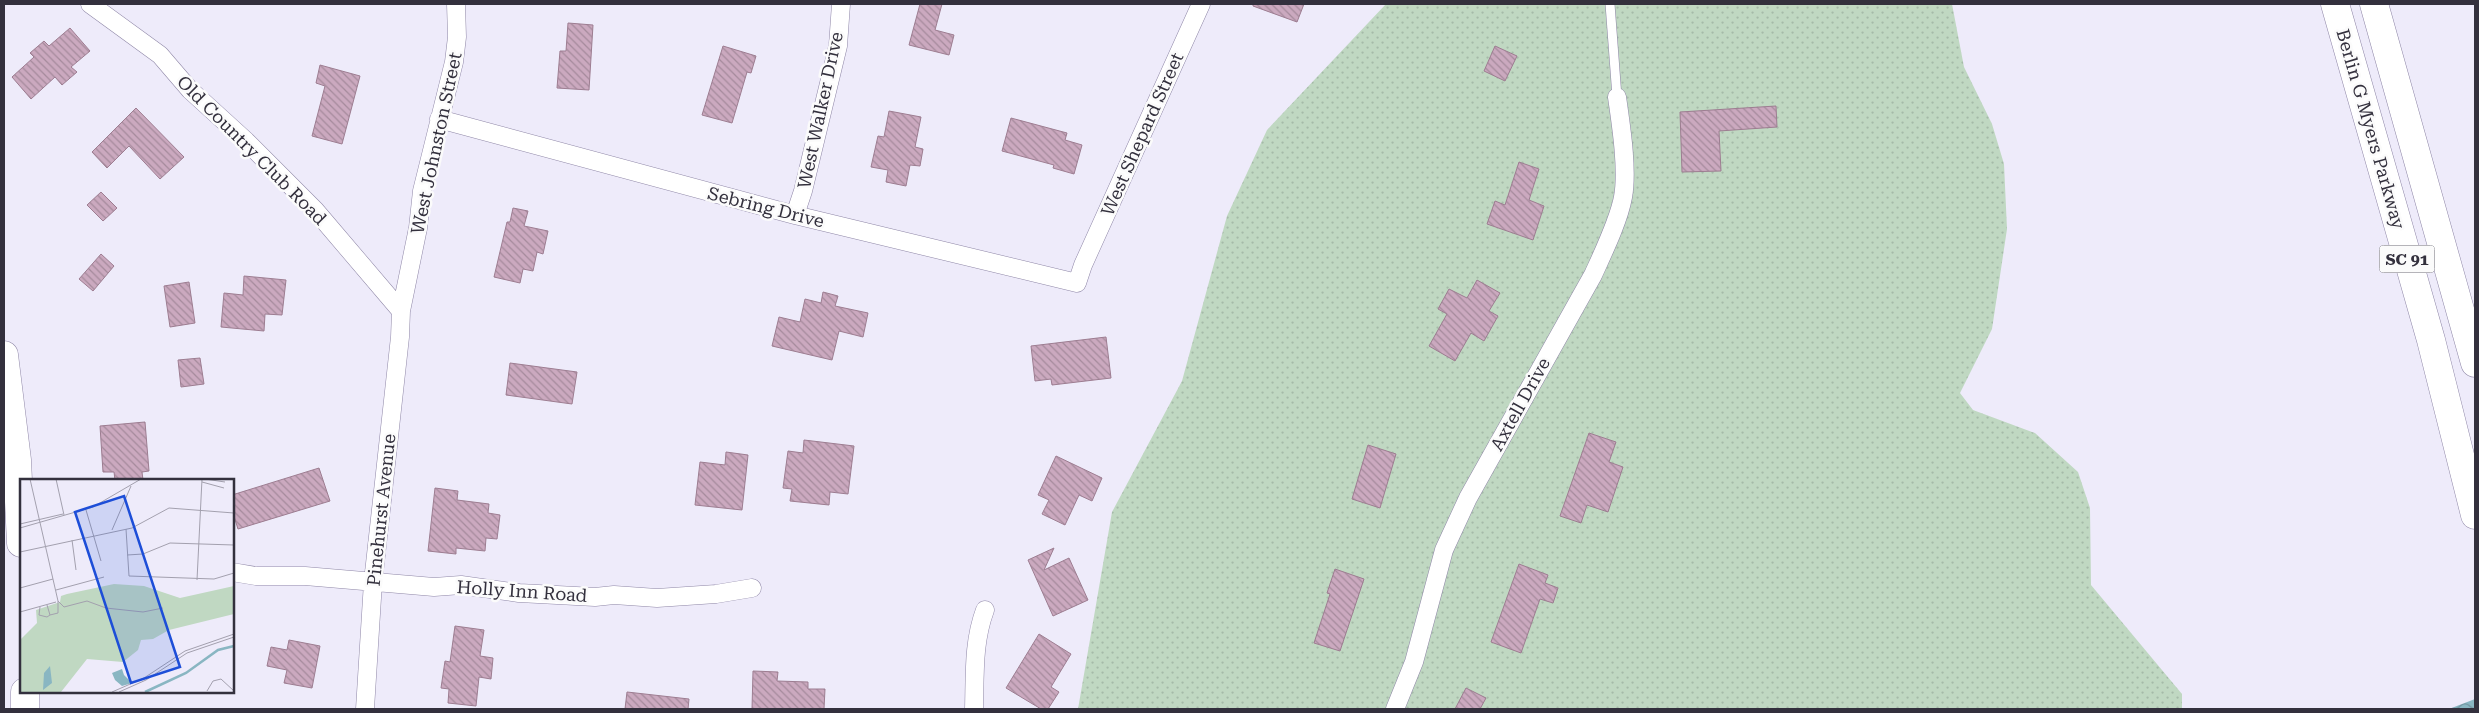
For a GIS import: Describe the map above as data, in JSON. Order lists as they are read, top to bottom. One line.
{"streets":{"main road":["Berlin G Myers Parkway","SC 91"],"street":["West Walker Drive","West Shepard Street","West Johnston Street","Old Country Club Road","Sebring Drive","Axtell Drive","Pinehurst Avenue","Holly Inn Road"]},"crossings":[["West Walker Drive","Sebring Drive"],["West Shepard Street","Sebring Drive"],["West Johnston Street","Old Country Club Road"],["West Johnston Street","Sebring Drive"],["West Johnston Street","Pinehurst Avenue"],["Old Country Club Road","Pinehurst Avenue"],["Pinehurst Avenue","Holly Inn Road"]]}
